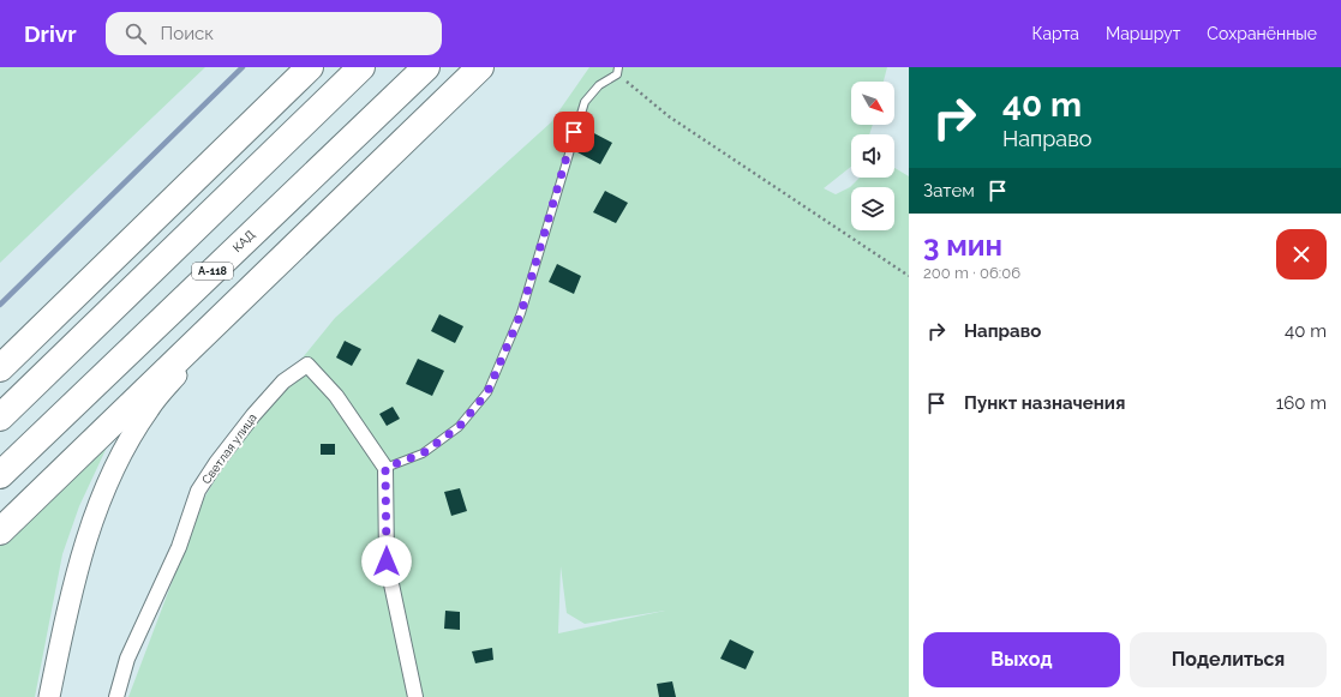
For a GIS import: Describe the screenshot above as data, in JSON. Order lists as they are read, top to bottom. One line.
{"streets":{"highway":["КАД","А-118"],"street":["Светлая улица"]},"north":"bottom right","page":{"header":"Drivr","search":"Поиск","nav":["Карта","Маршрут","Сохранённые"],"turn":["40 m","Направо"],"then":"Затем","heading":["3 мин","200 m · 06:06"],"list":[{"name":"Направо","value":"40 m"},{"name":"Пункт назначения","value":"160 m"}],"buttons":["Выход","Поделиться"]}}
